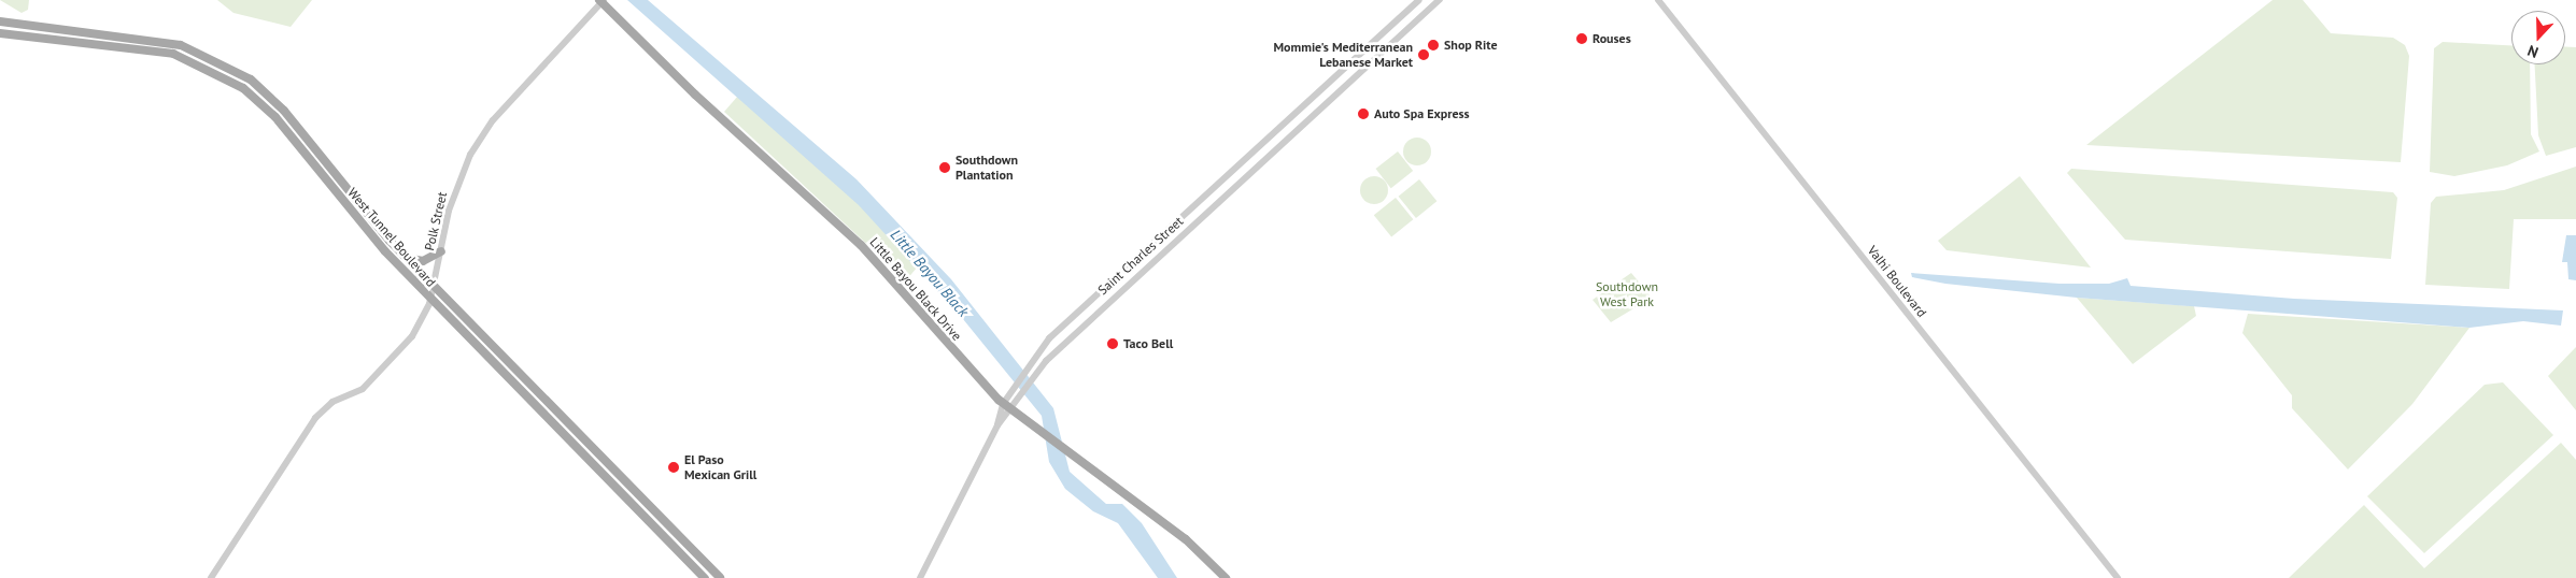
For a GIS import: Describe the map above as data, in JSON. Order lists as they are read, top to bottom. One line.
{"streets":{"main road":["West Tunnel Boulevard","Little Bayou Black Drive"],"street":["Polk Street","Saint Charles Street","Valhi Boulevard"]},"crossings":[["Polk Street","West Tunnel Boulevard"],["Polk Street","Little Bayou Black Drive"],["Saint Charles Street","Little Bayou Black Drive"]],"water":["Little Bayou Black"],"parks":["Southdown West Park"],"places":["Rouses","Shop Rite","Mommie's Mediterranean Lebanese Market","Auto Spa Express","Southdown Plantation","Taco Bell","El Paso Mexican Grill"],"north":"bottom"}
